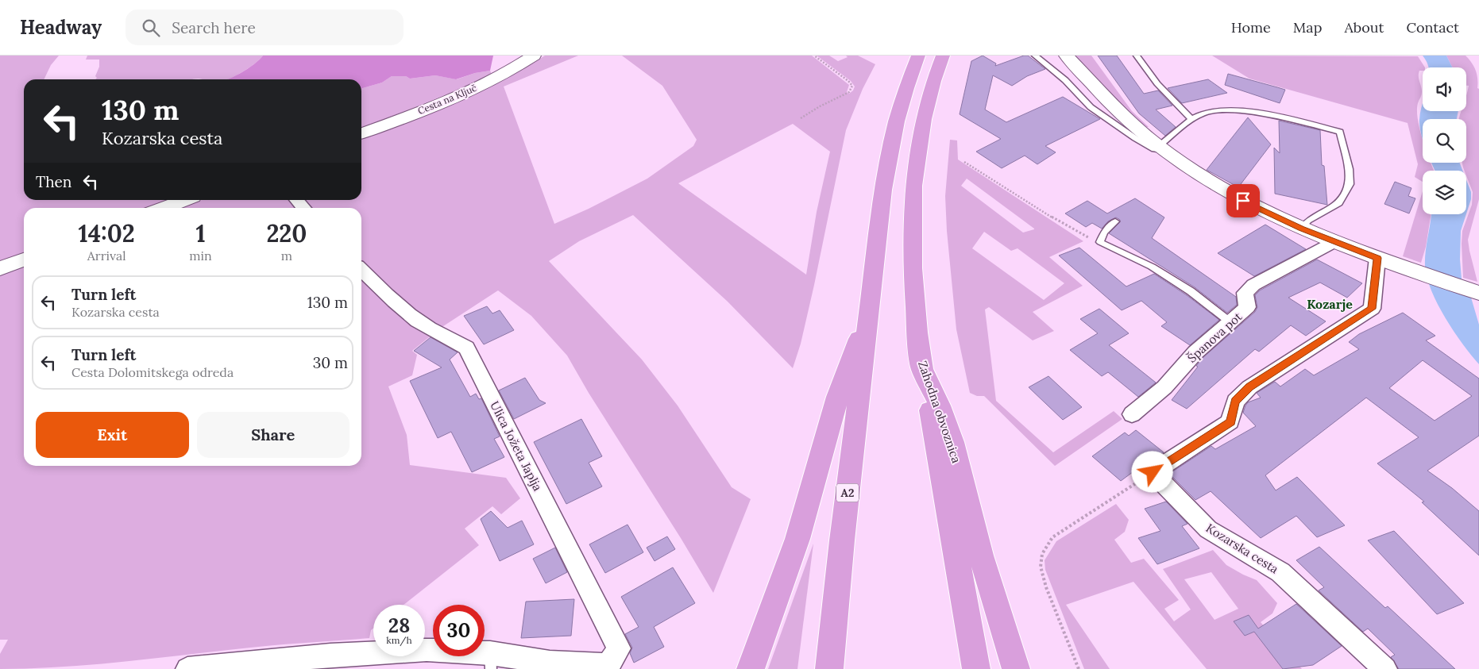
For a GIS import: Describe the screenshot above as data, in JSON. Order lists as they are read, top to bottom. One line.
{"streets":{"highway":["Zahodna obvoznica","A2"],"street":["Cesta na Ključ","Španova pot","Ulica Jožeta Japlja","Kozarska cesta"]},"districts":["Kozarje"],"page":{"header":"Headway","search":"Search here","nav":["Home","Map","About","Contact"],"turn":["130 m","Kozarska cesta"],"then":"Then","eta":["14:02","Arrival","1","min","220","m"],"list":[{"name":"Turn left","note":"Kozarska cesta","value":"130 m"},{"name":"Turn left","note":"Cesta Dolomitskega odreda","value":"30 m"}],"buttons":["Exit","Share"],"speed":"28 km/h","limit":"30"}}
